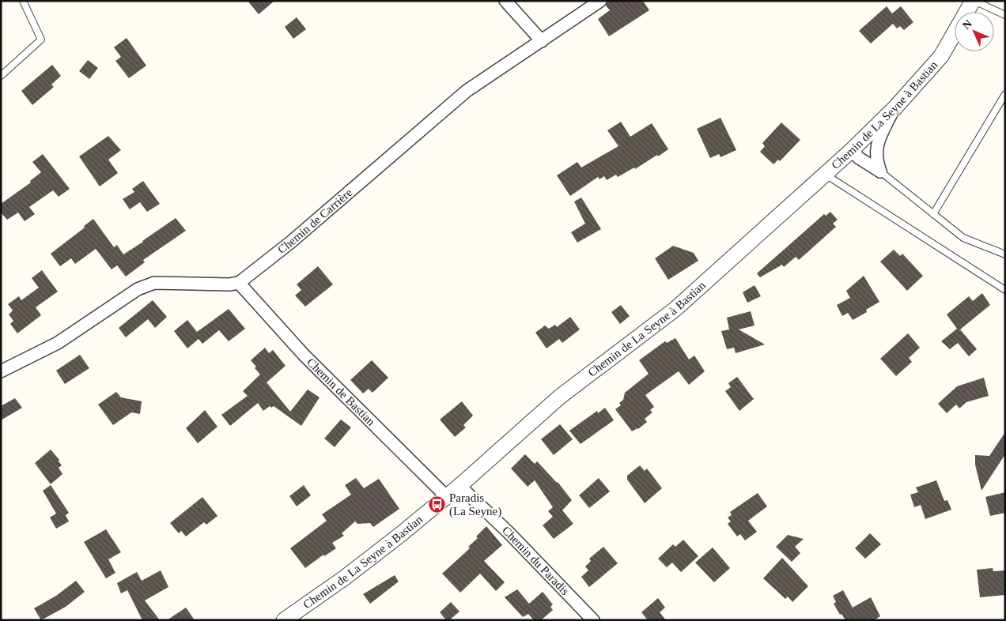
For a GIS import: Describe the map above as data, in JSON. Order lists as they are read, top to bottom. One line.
{"streets":{"street":["Chemin de La Seyne à Bastian","Chemin de Carrière","Chemin de Bastian","Chemin du Paradis"]},"crossings":[["Chemin de La Seyne à Bastian","Chemin de Bastian"],["Chemin de La Seyne à Bastian","Chemin du Paradis"],["Chemin de Carrière","Chemin de Bastian"]],"places":{"bus stop":["Paradis (La Seyne)"]},"north":"top left"}
